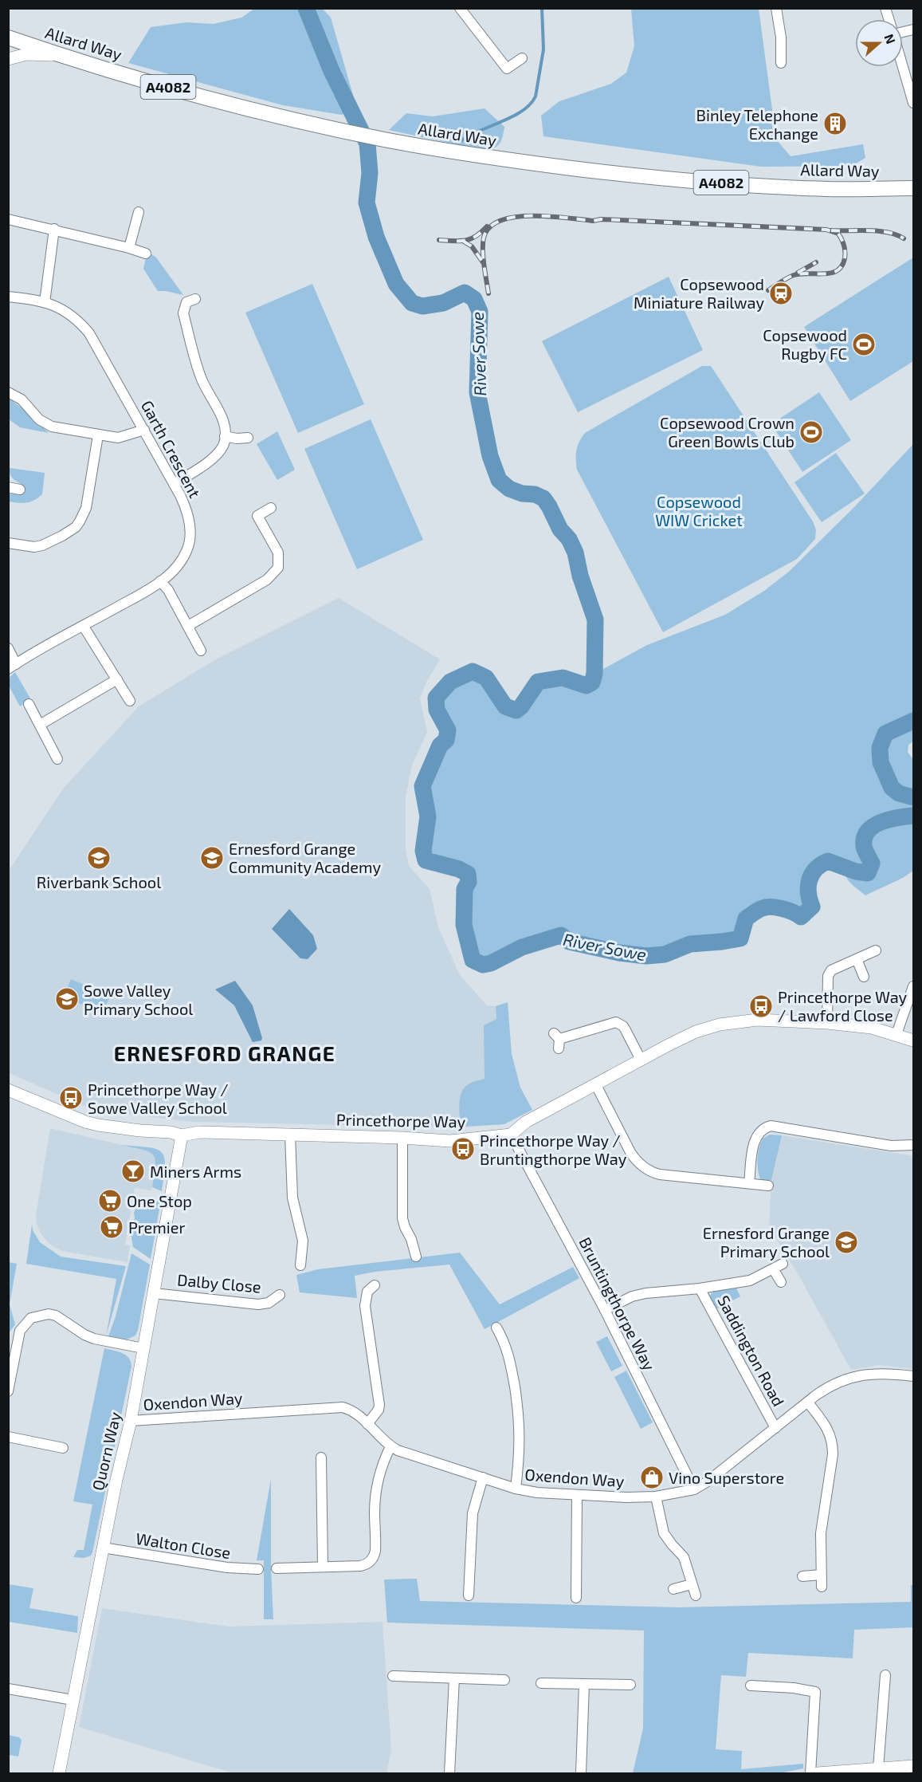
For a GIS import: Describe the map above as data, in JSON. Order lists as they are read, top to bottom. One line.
{"streets":{"main road":["Allard Way","A4082"],"street":["Garth Crescent","Princethorpe Way","Dalby Close","Bruntingthorpe Way","Saddington Road","Oxendon Way","Quorn Way","Walton Close"]},"crossings":[["Princethorpe Way","Bruntingthorpe Way"],["Princethorpe Way","Quorn Way"],["Dalby Close","Quorn Way"],["Bruntingthorpe Way","Oxendon Way"],["Saddington Road","Oxendon Way"],["Oxendon Way","Quorn Way"],["Quorn Way","Walton Close"]],"districts":["ERNESFORD GRANGE"],"water":["River Sowe"],"parks":["Copsewood WIW Cricket"],"places":{"building":["Binley Telephone Exchange"],"station":["Copsewood Miniature Railway"],"sports":["Copsewood Rugby FC","Copsewood Crown Green Bowls Club"],"school or university":["Riverbank School","Ernesford Grange Community Academy","Sowe Valley Primary School","Ernesford Grange Primary School"],"bus stop":["Princethorpe Way / Lawford Close","Princethorpe Way / Sowe Valley School","Princethorpe Way / Bruntingthorpe Way"],"bar":["Miners Arms"],"supermarket":["One Stop","Premier"],"shop":["Vino Superstore"]},"north":"right"}
